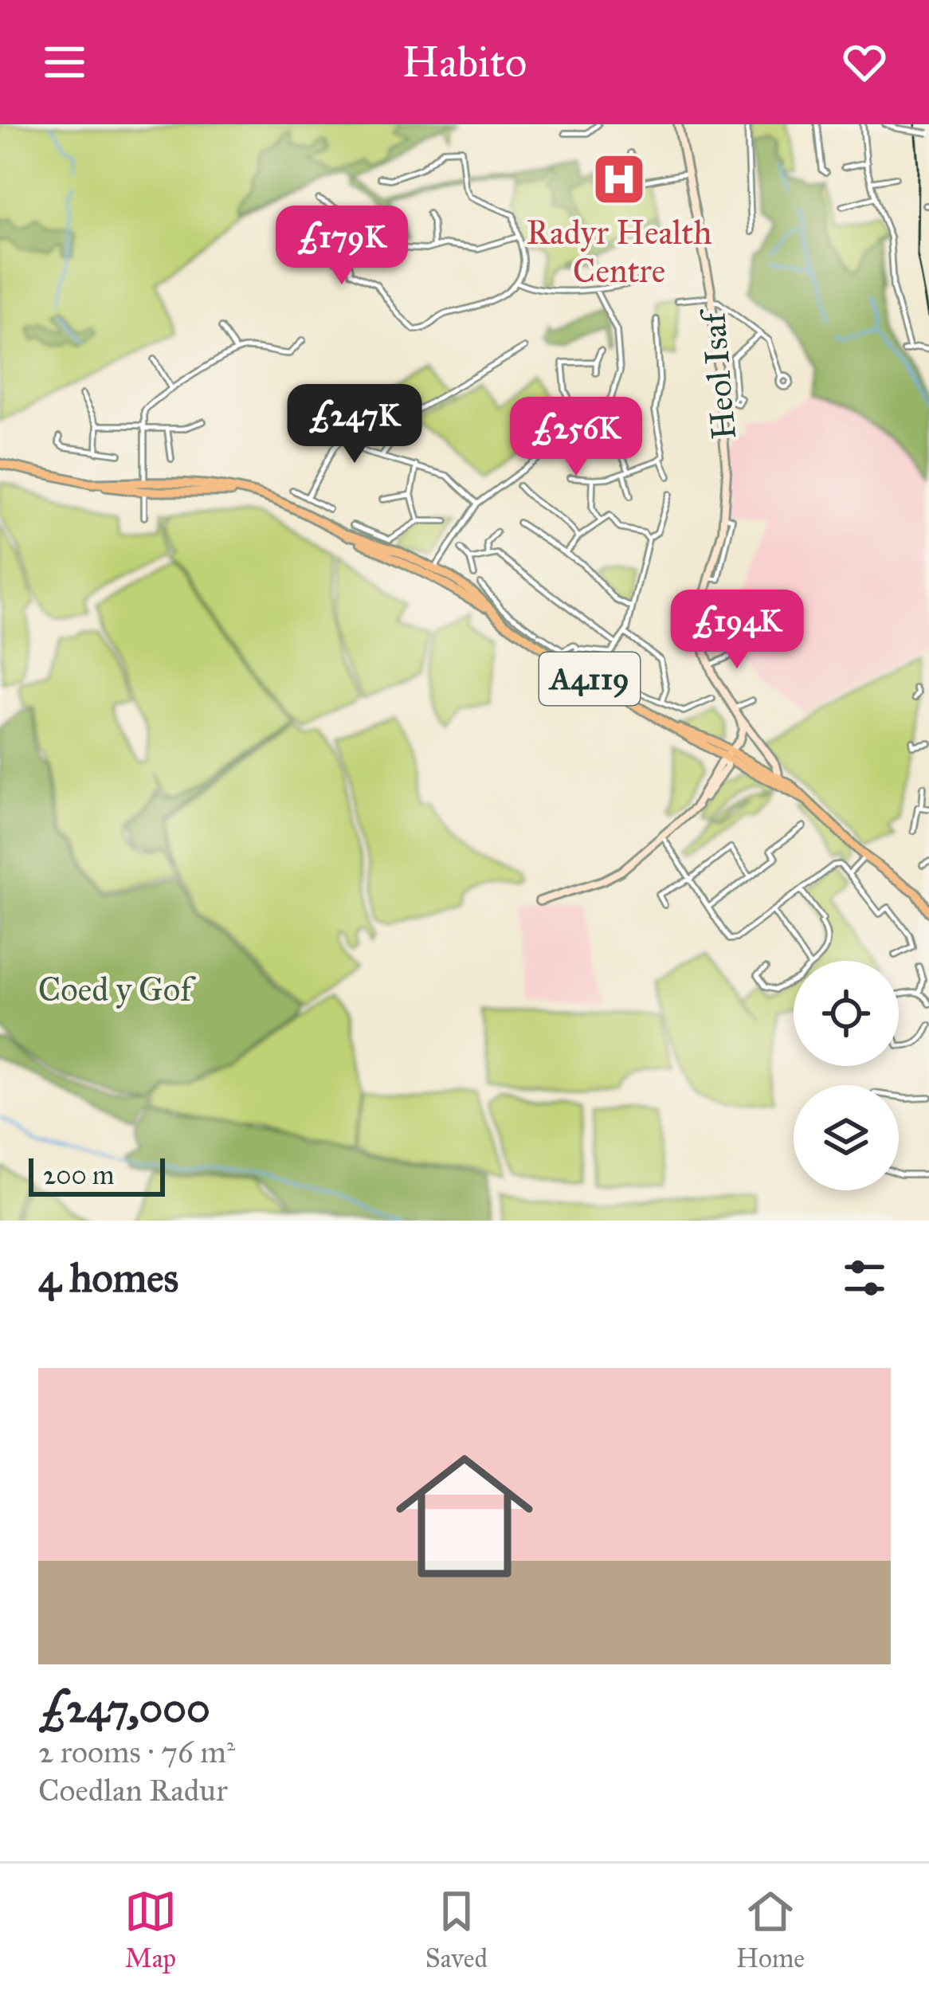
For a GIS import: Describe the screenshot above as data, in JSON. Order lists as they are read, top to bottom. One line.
{"streets":{"main road":["Heol Isaf","A4119"]},"crossings":[["Heol Isaf","A4119"]],"parks":["Coed y Gof"],"places":{"hospital":["Radyr Health Centre"]},"scale_bar":"200 m","page":{"header":"Habito","price":["£179K","£247K","£256K","£194K"],"scale":"200 m","heading":"4 homes","list":[{"name":"£247,000","note":"2 rooms · 76 m² · Coedlan Radur"}],"tabs":["Map","Saved","Home"]}}
